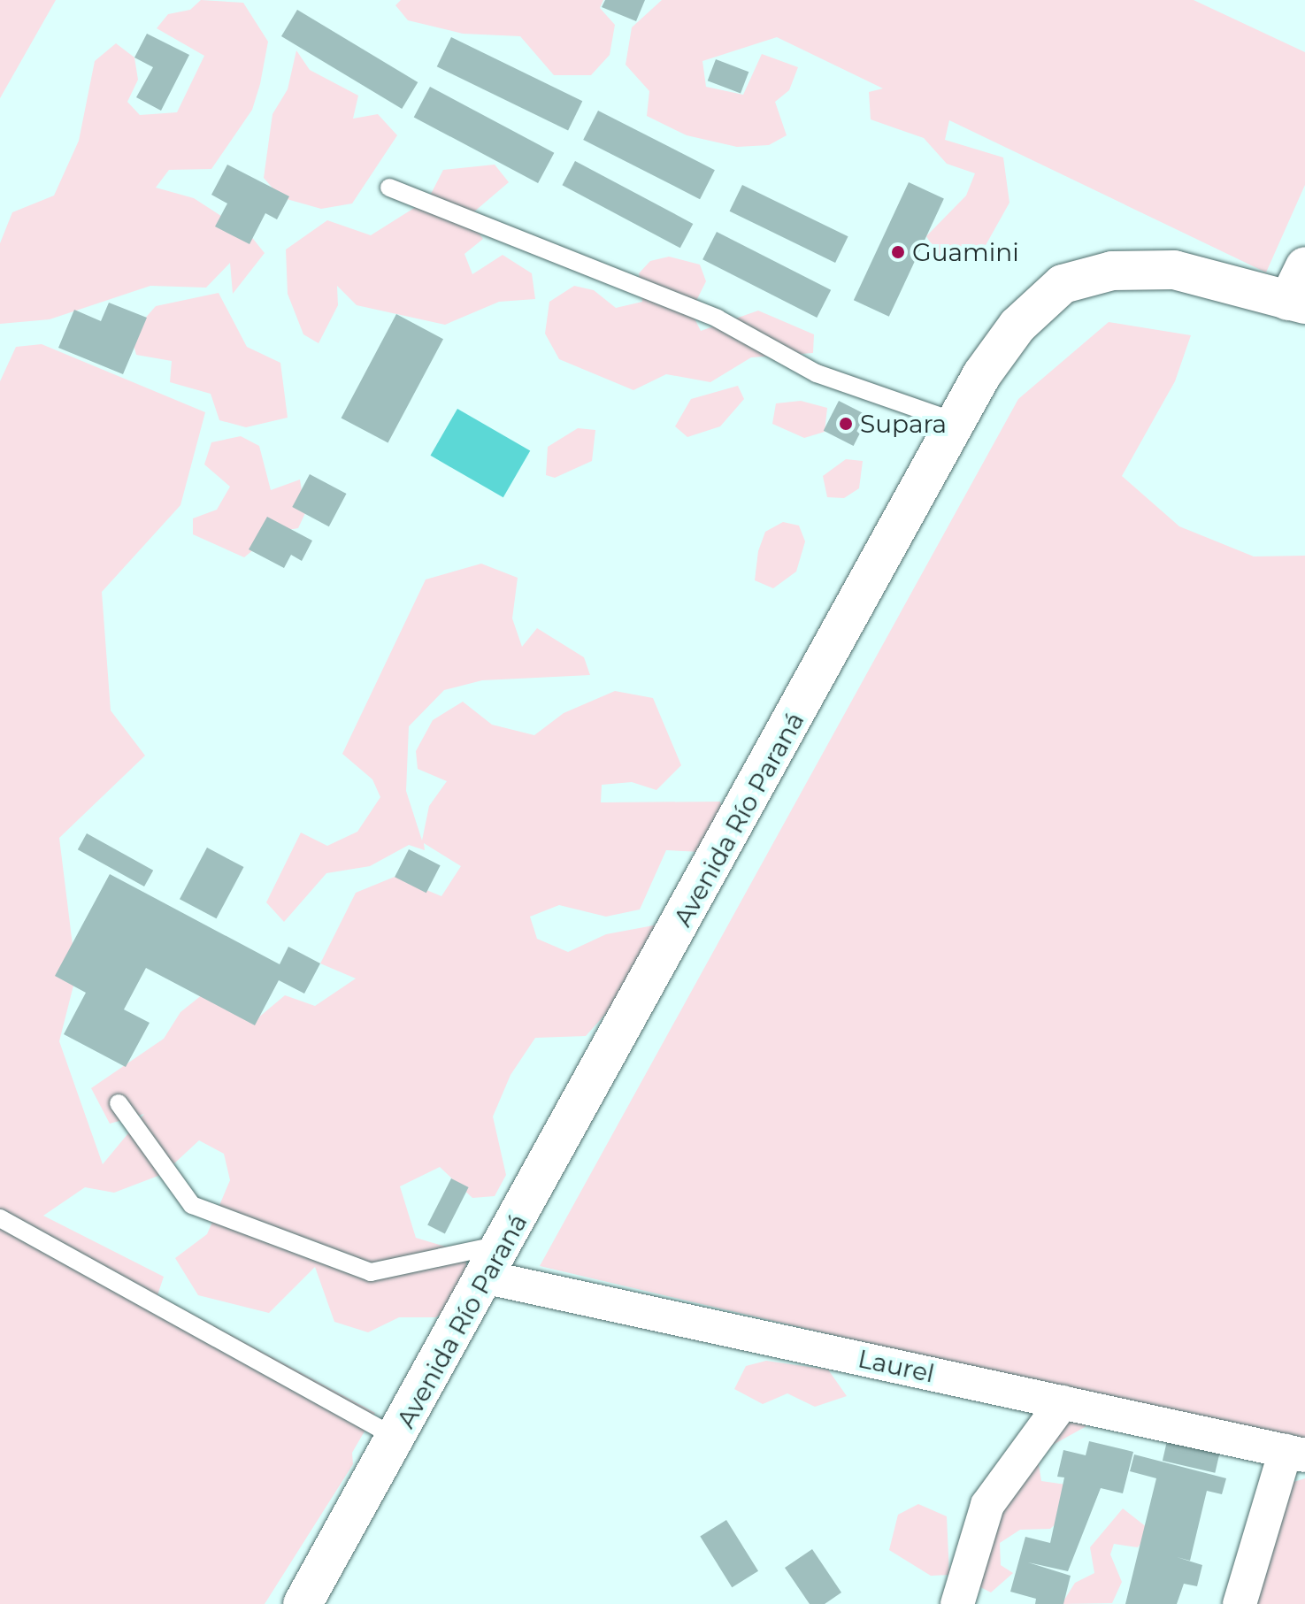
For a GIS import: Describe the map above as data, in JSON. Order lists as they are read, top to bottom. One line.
{"streets":{"main road":["Avenida Río Paraná"],"street":["Laurel"]},"crossings":[["Avenida Río Paraná","Laurel"]],"places":["Guamini","Supara"]}
